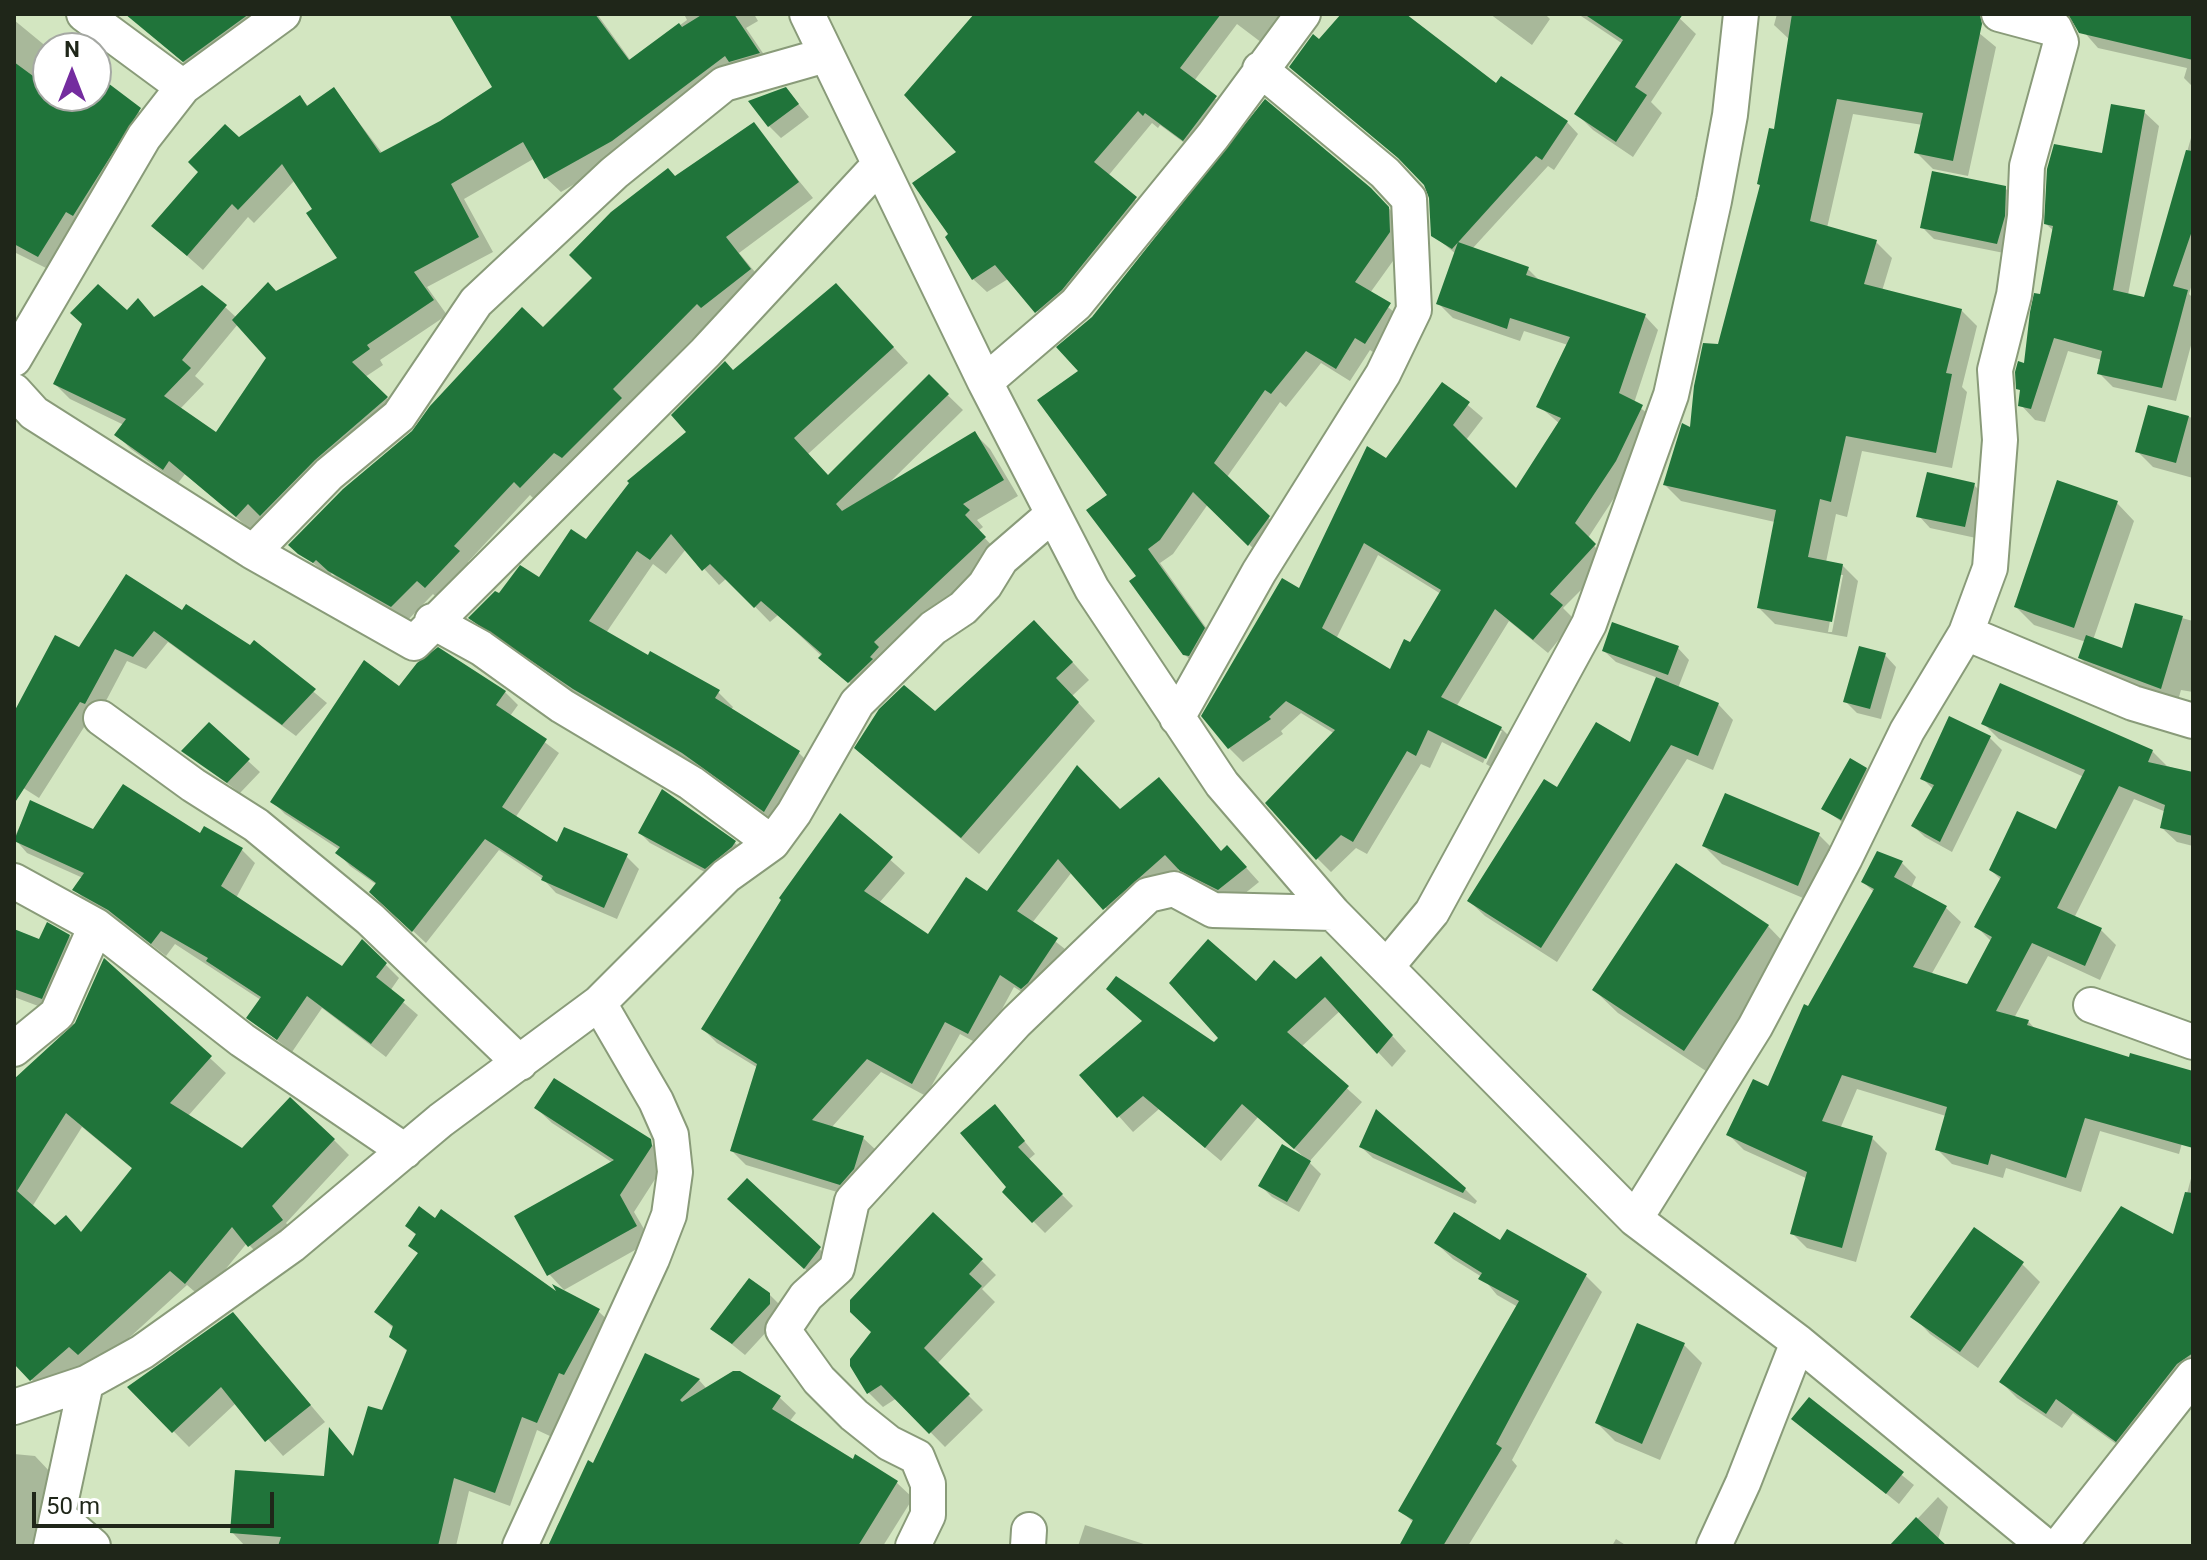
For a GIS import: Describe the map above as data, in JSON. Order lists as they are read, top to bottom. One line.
{"scale_bar":"50 m","north":"top"}
